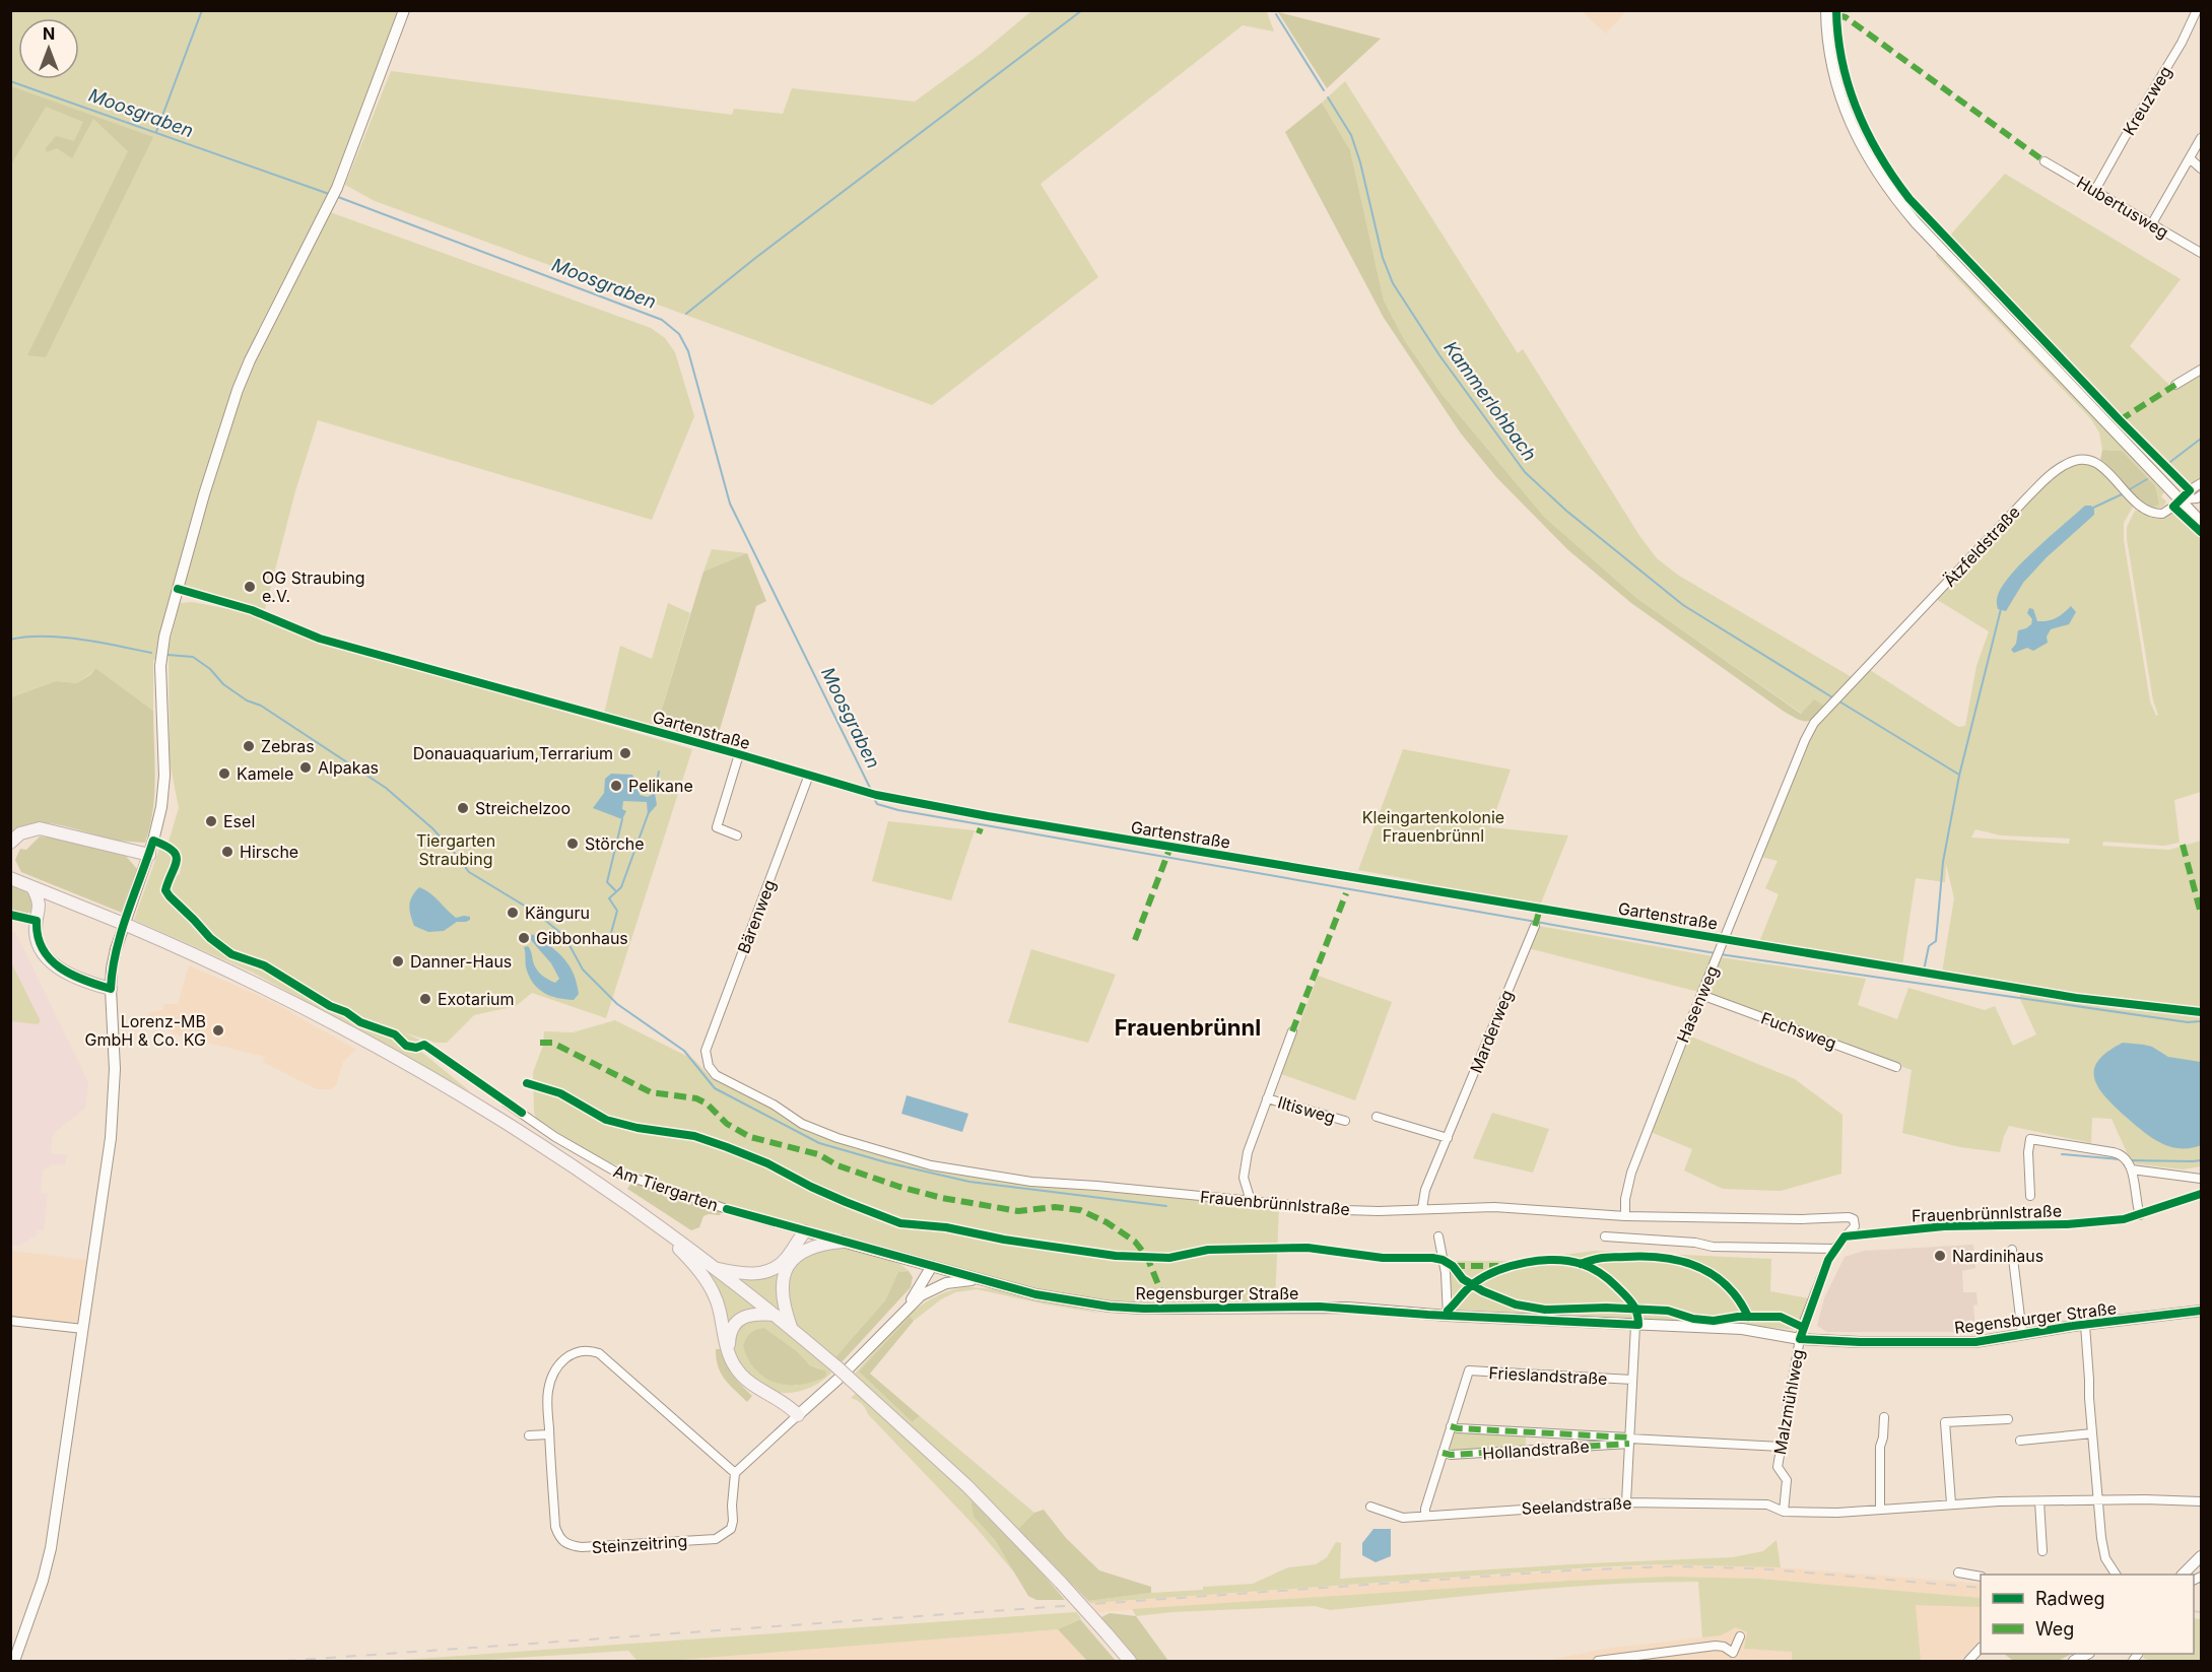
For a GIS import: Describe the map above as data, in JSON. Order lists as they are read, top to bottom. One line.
{"streets":{"street":["Kreuzweg","Hubertusweg","Ätzfeldstraße","Gartenstraße","Bärenweg","Hasenweg","Fuchsweg","Marderweg","Iltisweg","Am Tiergarten","Frauenbrünnlstraße","Regensburger Straße","Frieslandstraße","Malzmühlweg","Hollandstraße","Seelandstraße","Steinzeitring"]},"crossings":[["Kreuzweg","Hubertusweg"],["Ätzfeldstraße","Hasenweg"],["Gartenstraße","Bärenweg"],["Gartenstraße","Hasenweg"],["Bärenweg","Frauenbrünnlstraße"],["Hasenweg","Fuchsweg"],["Hasenweg","Frauenbrünnlstraße"],["Marderweg","Frauenbrünnlstraße"],["Iltisweg","Frauenbrünnlstraße"],["Am Tiergarten","Regensburger Straße"],["Regensburger Straße","Malzmühlweg"],["Frieslandstraße","Hollandstraße"],["Frieslandstraße","Seelandstraße"],["Malzmühlweg","Hollandstraße"],["Malzmühlweg","Seelandstraße"]],"districts":["Frauenbrünnl"],"water":["Moosgraben","Kammerlohbach"],"parks":["Kleingartenkolonie Frauenbrünnl","Tiergarten Straubing"],"places":["OG Straubing e.V.","Zebras","Donauaquarium,Terrarium","Alpakas","Kamele","Pelikane","Streichelzoo","Esel","Störche","Hirsche","Känguru","Gibbonhaus","Danner-Haus","Exotarium","Lorenz-MB GmbH & Co. KG","Nardinihaus"],"legend":["Radweg","Weg"],"north":"top"}
